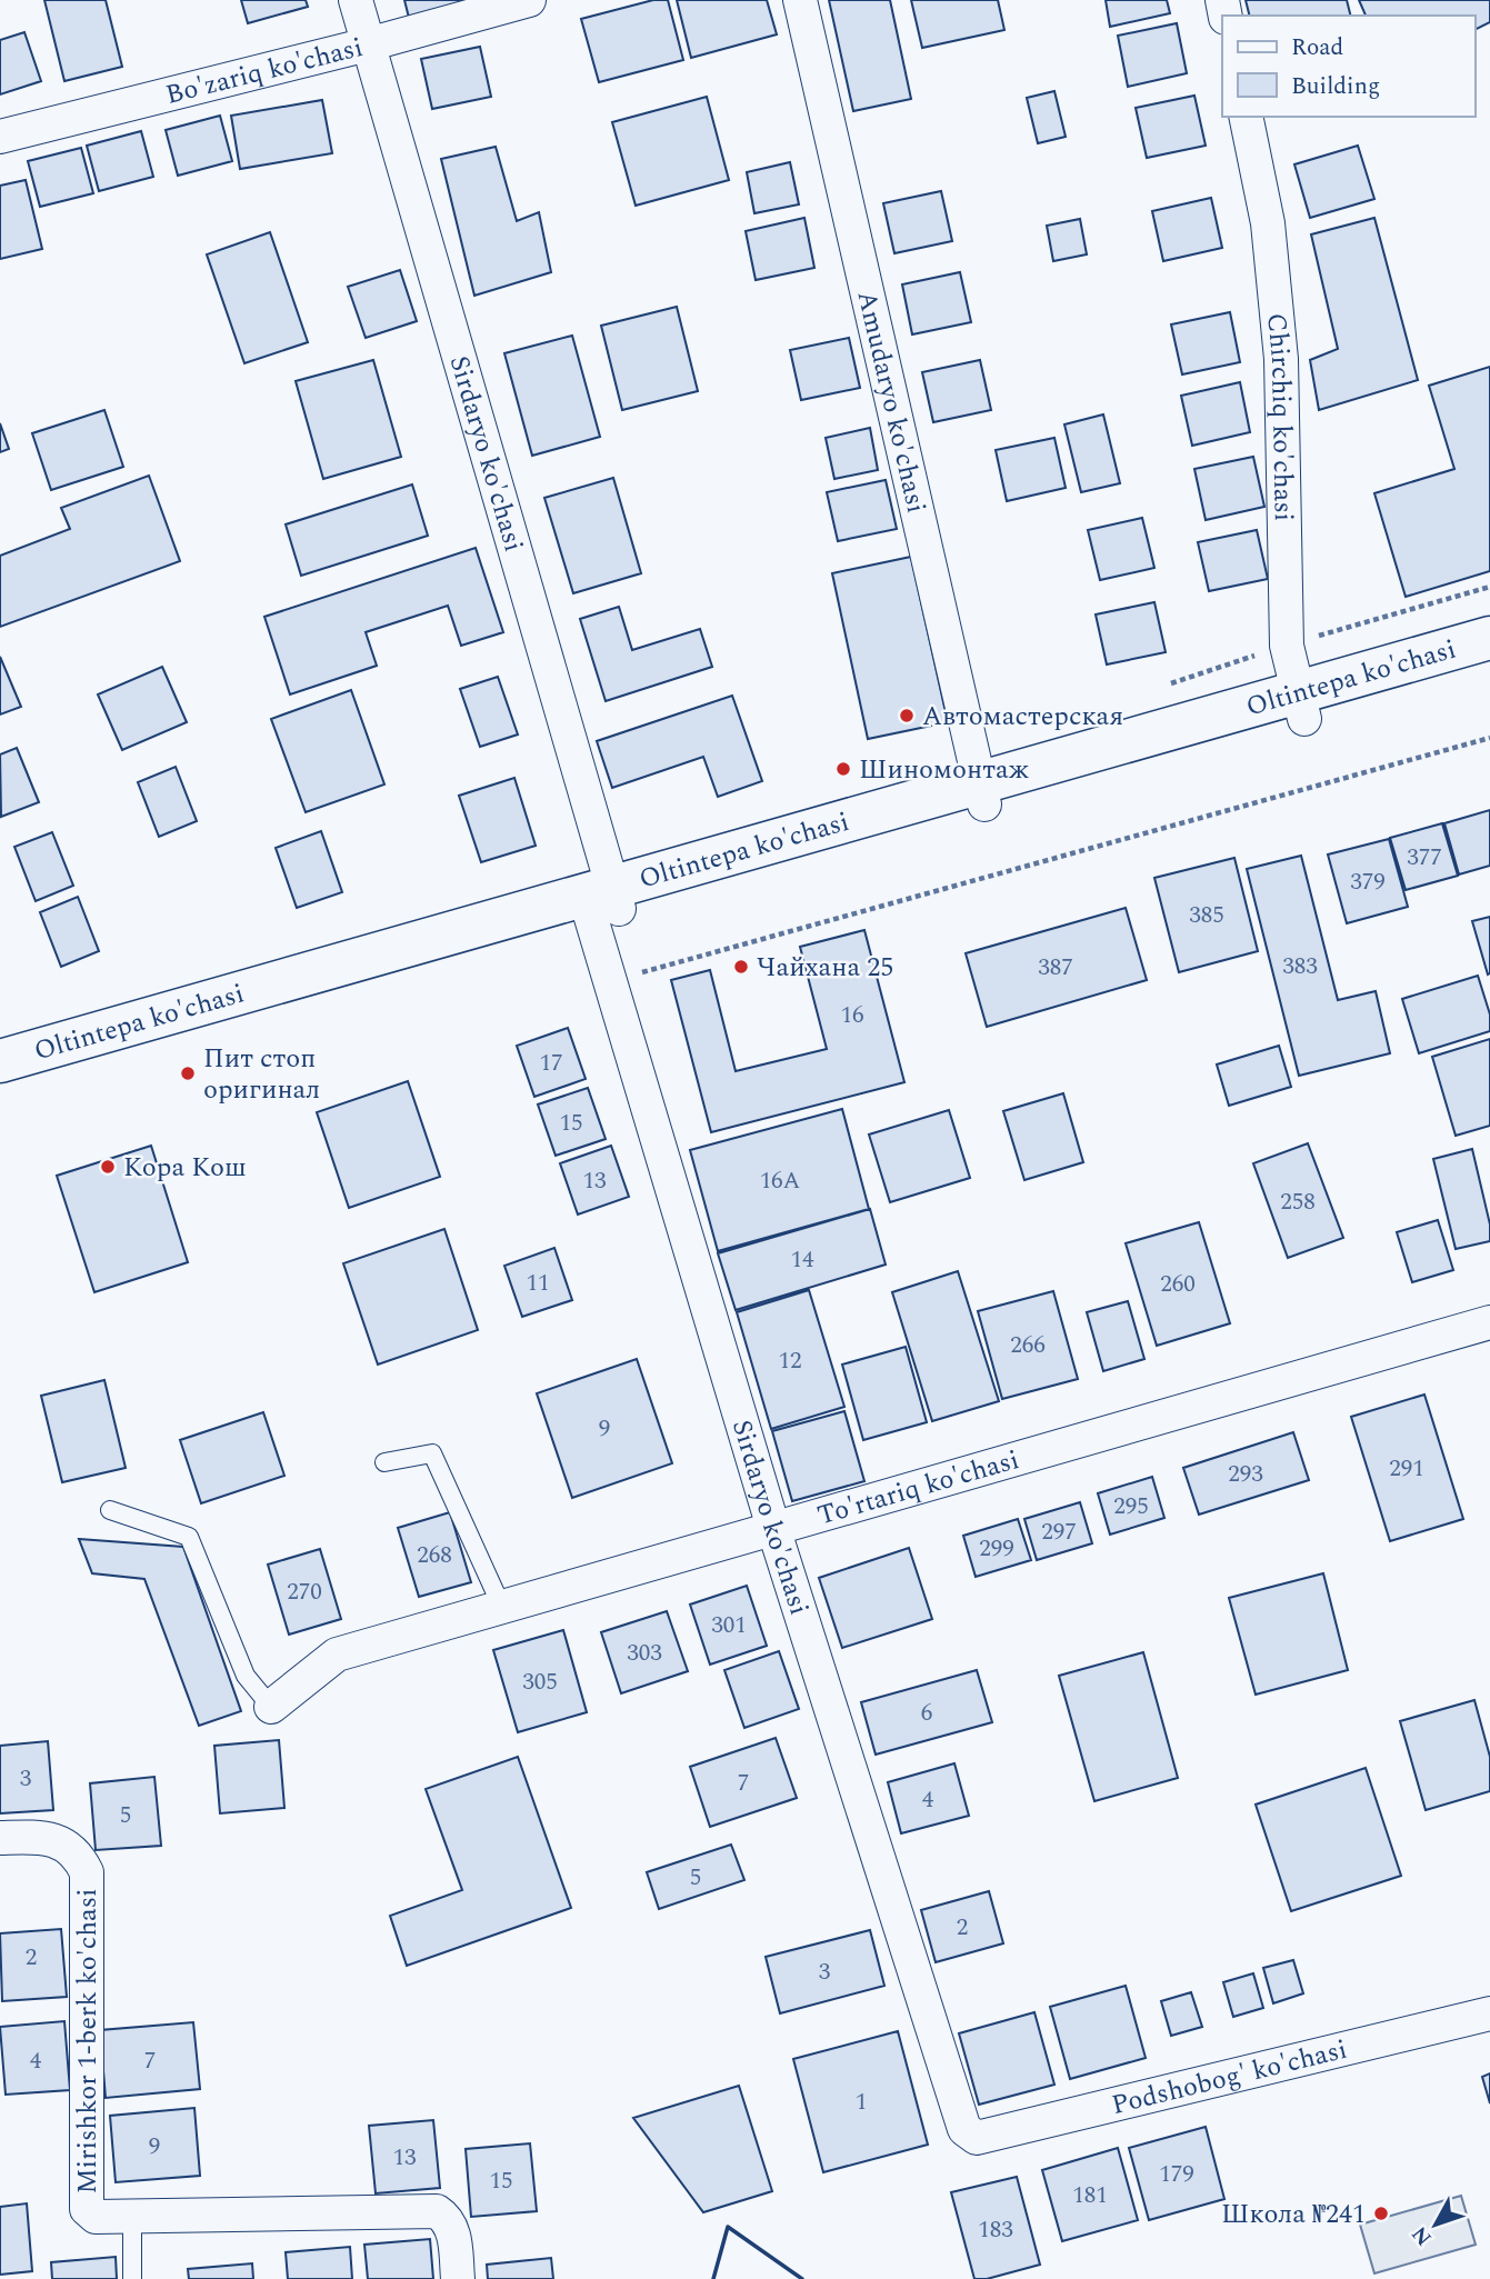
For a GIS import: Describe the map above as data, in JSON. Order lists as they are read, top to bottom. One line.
{"streets":{"main road":["Oltintepa ko'chasi"],"street":["Bo'zariq ko'chasi","Amudaryo ko'chasi","Chirchiq ko'chasi","Sirdaryo ko'chasi","To'rtariq ko'chasi","Mirishkor 1-berk ko'chasi","Podshobog' ko'chasi"]},"crossings":[["Bo'zariq ko'chasi","Sirdaryo ko'chasi"],["Amudaryo ko'chasi","Oltintepa ko'chasi"],["Chirchiq ko'chasi","Oltintepa ko'chasi"],["Sirdaryo ko'chasi","Oltintepa ko'chasi"],["Sirdaryo ko'chasi","To'rtariq ko'chasi"],["Sirdaryo ko'chasi","Podshobog' ko'chasi"]],"places":["Автомастерская","Шиномонтаж","Чайхана 25","Пит стоп оригинал","Кора Кош","Школа №241"],"house_numbers":["377","379","385","383","387","16","17","15","13","16A","258","14","11","260","266","12","9","291","293","295","297","299","268","270","301","303","305","6","3","7","4","5","5","2","2","3","4","7","1","9","13","179","15","181","183"],"legend":["Road","Building"],"north":"bottom left"}
